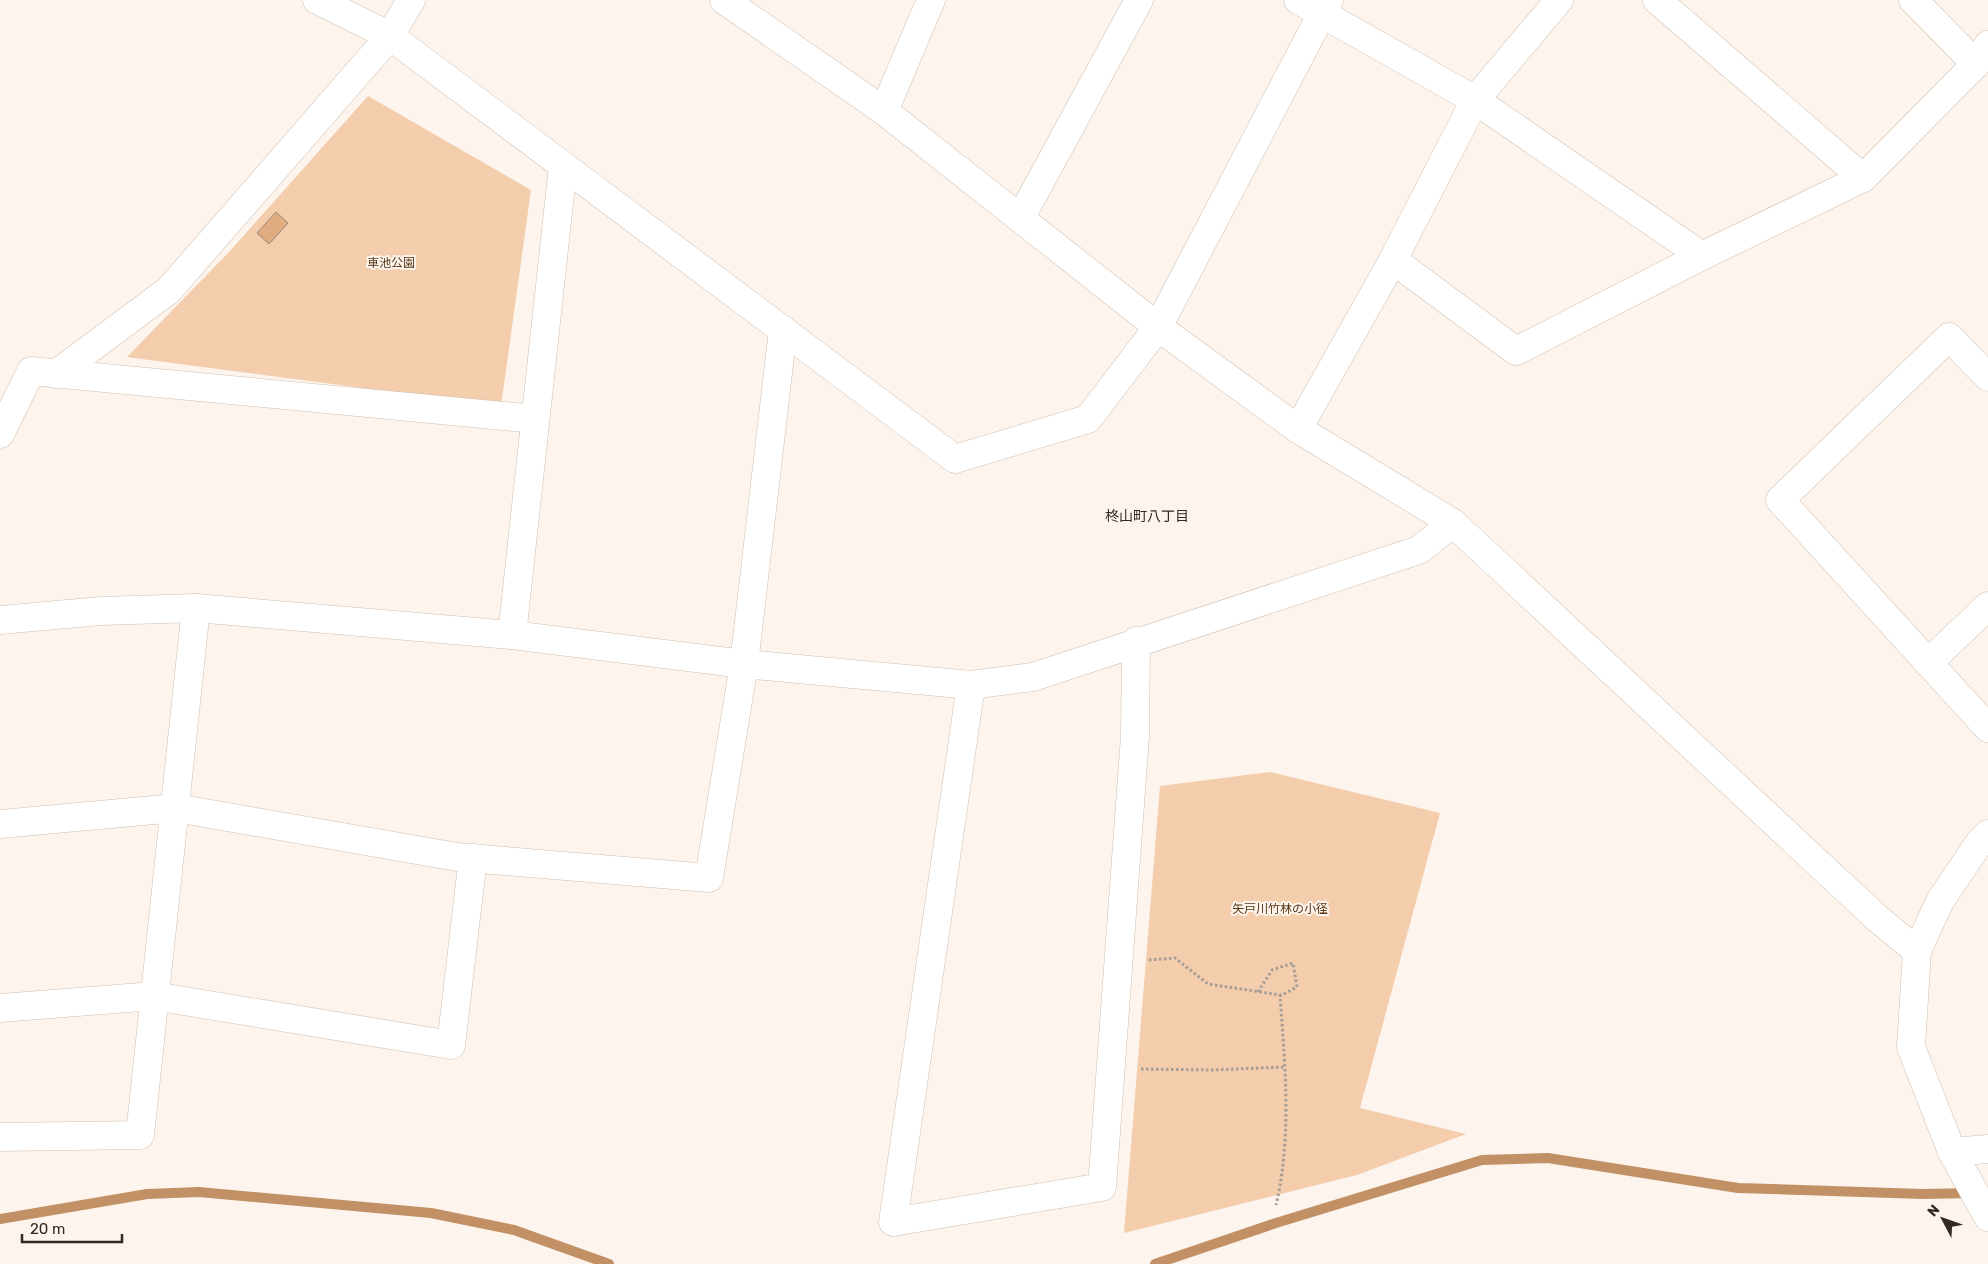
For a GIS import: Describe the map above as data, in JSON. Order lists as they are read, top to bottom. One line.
{"districts":["柊山町八丁目"],"parks":["車池公園","矢戸川竹林の小径"],"scale_bar":"20 m","north":"top left"}
